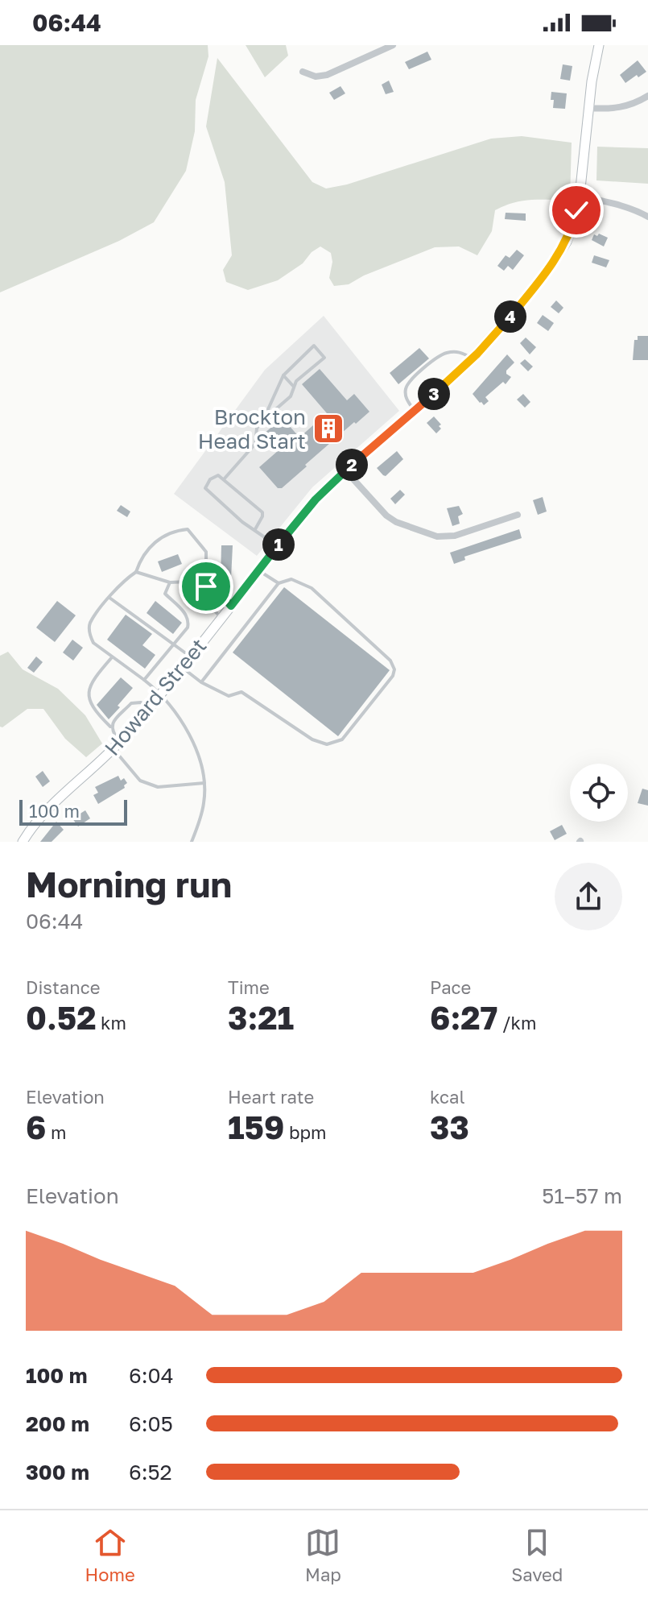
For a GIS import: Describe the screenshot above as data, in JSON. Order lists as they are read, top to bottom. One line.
{"streets":{"main road":["Howard Street"]},"places":{"building":["Brockton Head Start"]},"scale_bar":"100 m","page":{"status":"06:44","pins":["4","3","2","1"],"scale":"100 m","heading":["Morning run","06:44"],"stats":[["Distance","0.52 km"],["Time","3:21"],["Pace","6:27 /km"],["Elevation","6 m"],["Heart rate","159 bpm"],["kcal","33"]],"chart":["Elevation","51–57 m"],"list":[{"name":"100 m","note":"6:04"},{"name":"200 m","note":"6:05"},{"name":"300 m","note":"6:52"}],"tabs":["Home","Map","Saved"]}}
